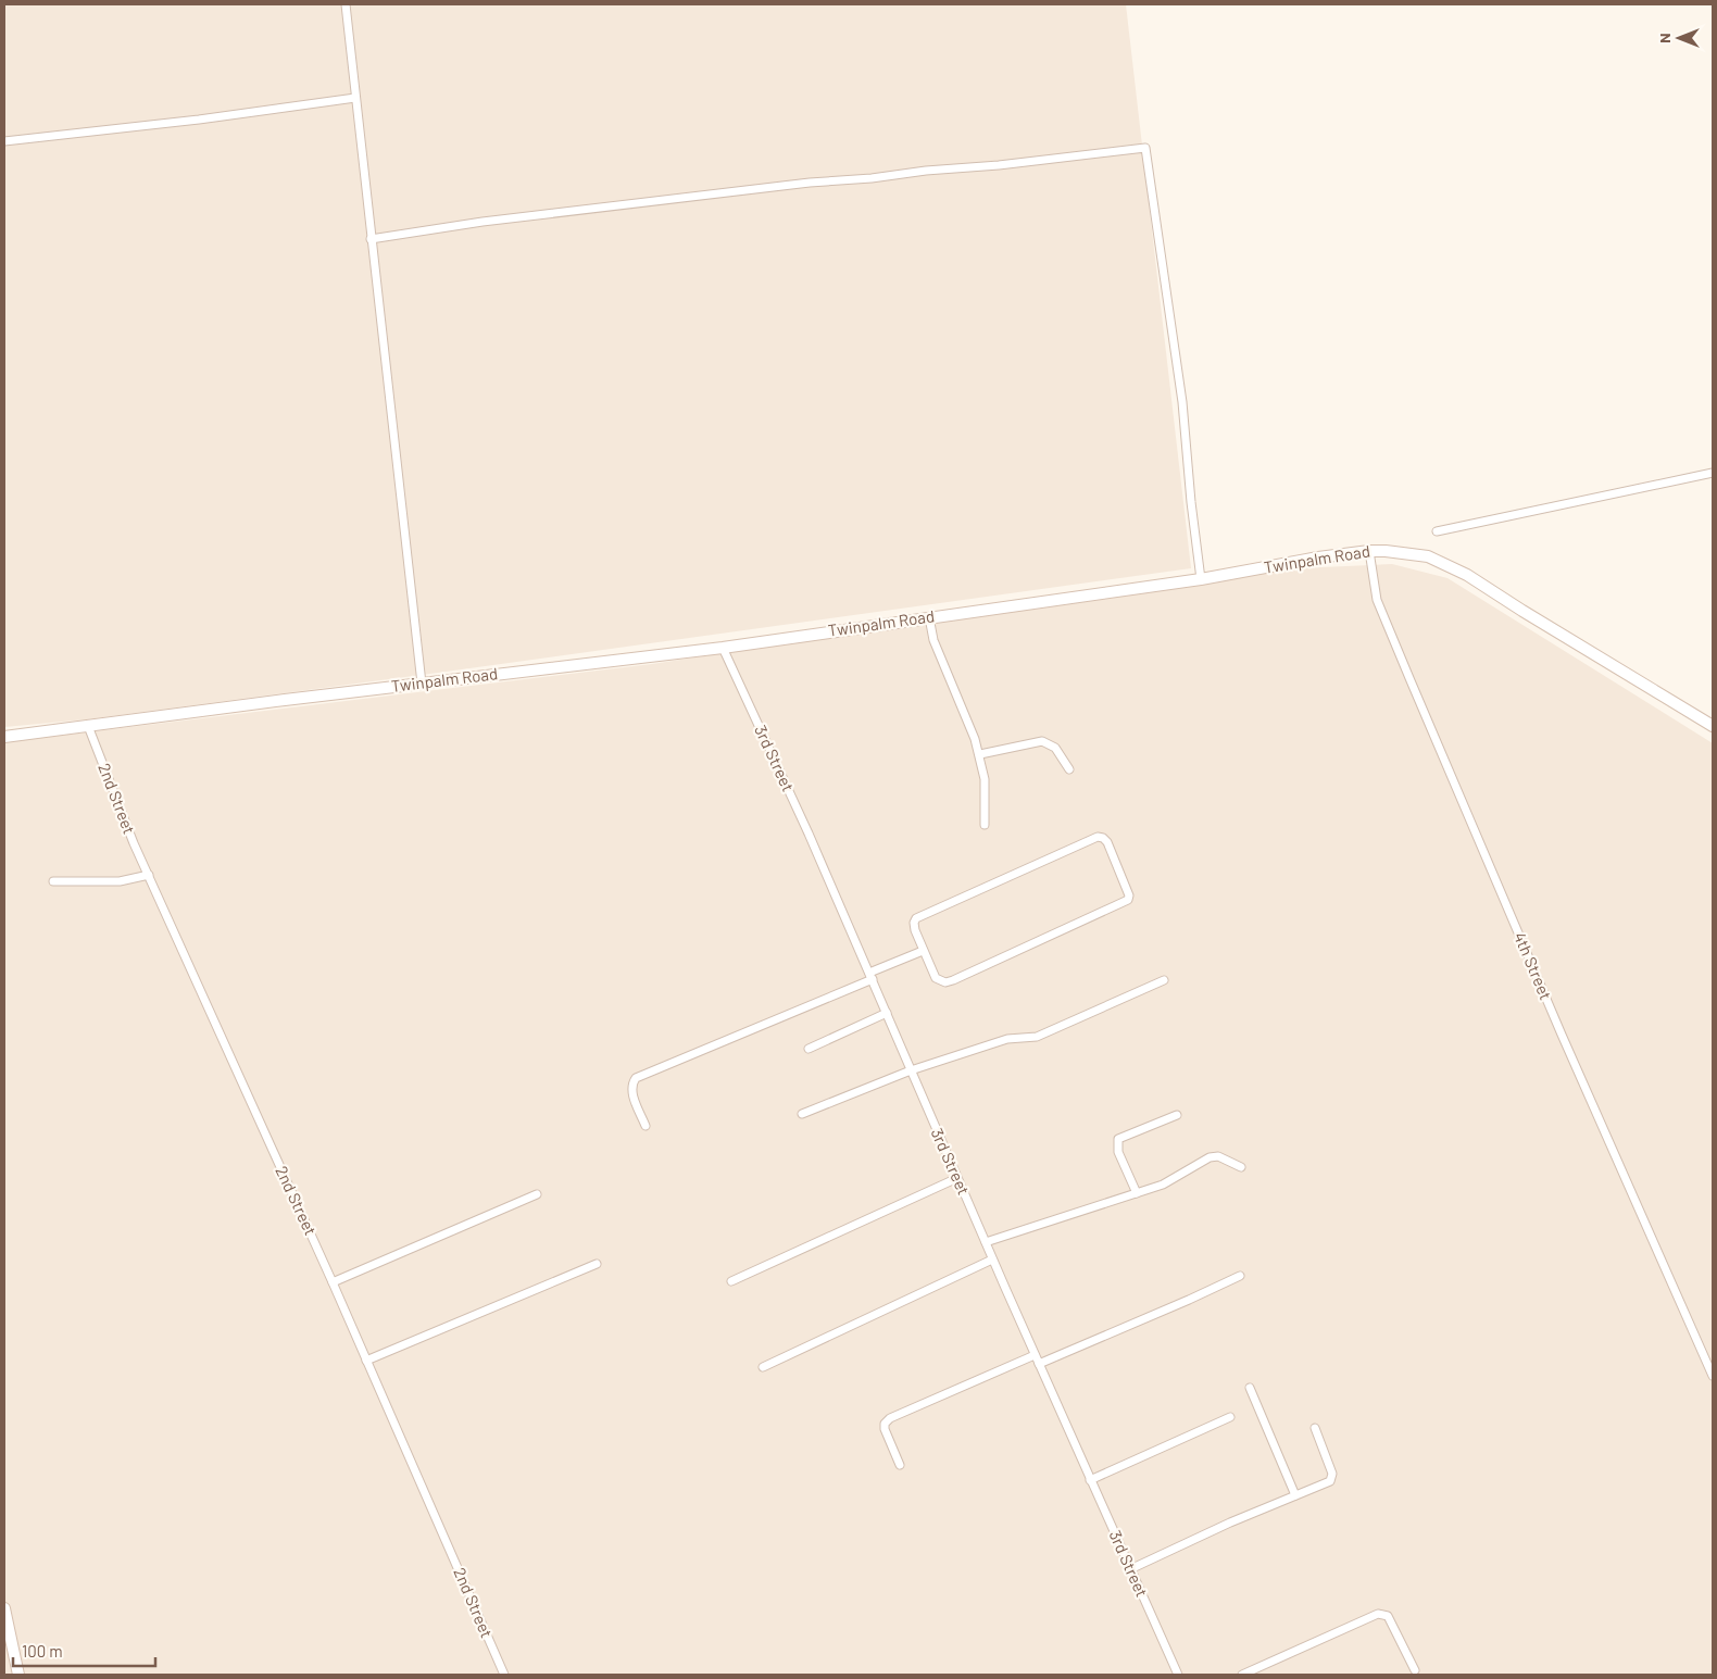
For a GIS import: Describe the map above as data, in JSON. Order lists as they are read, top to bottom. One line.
{"streets":{"main road":["Twinpalm Road"],"street":["3rd Street","2nd Street","4th Street"]},"crossings":[["Twinpalm Road","3rd Street"],["Twinpalm Road","2nd Street"],["Twinpalm Road","4th Street"]],"scale_bar":"100 m","north":"left"}
